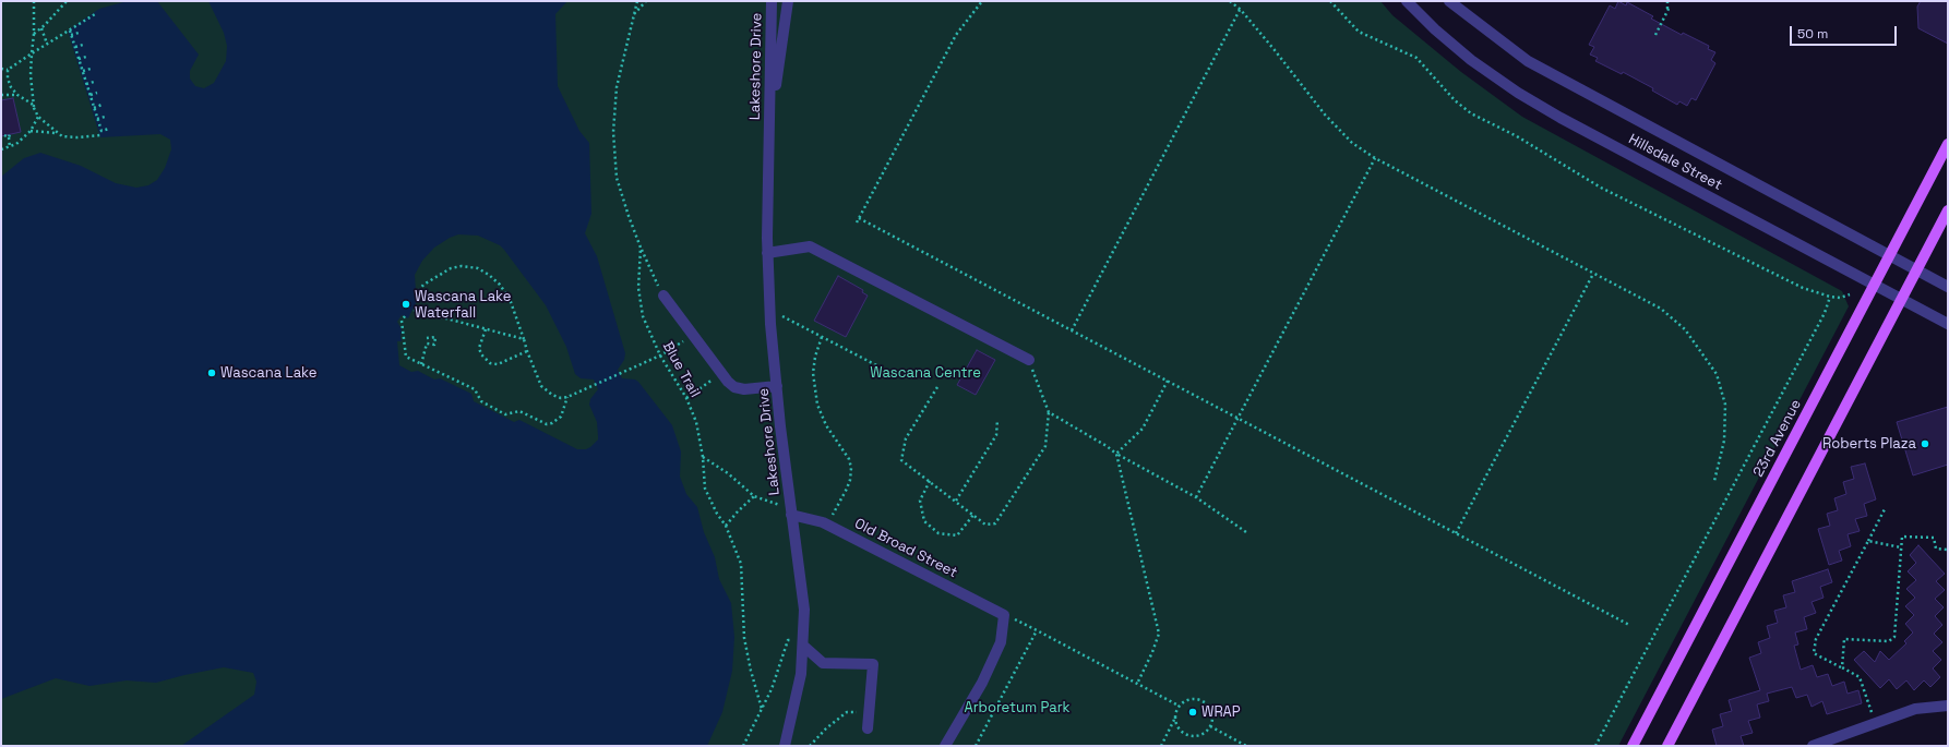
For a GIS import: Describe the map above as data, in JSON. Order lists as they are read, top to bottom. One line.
{"streets":{"main road":["23rd Avenue"],"street":["Lakeshore Drive","Hillsdale Street","Old Broad Street"],"path":["Blue Trail"]},"crossings":[["Lakeshore Drive","Old Broad Street"],["Hillsdale Street","23rd Avenue"]],"parks":["Wascana Centre","Arboretum Park"],"places":["Wascana Lake Waterfall","Wascana Lake","Roberts Plaza","WRAP"],"scale_bar":"50 m"}
